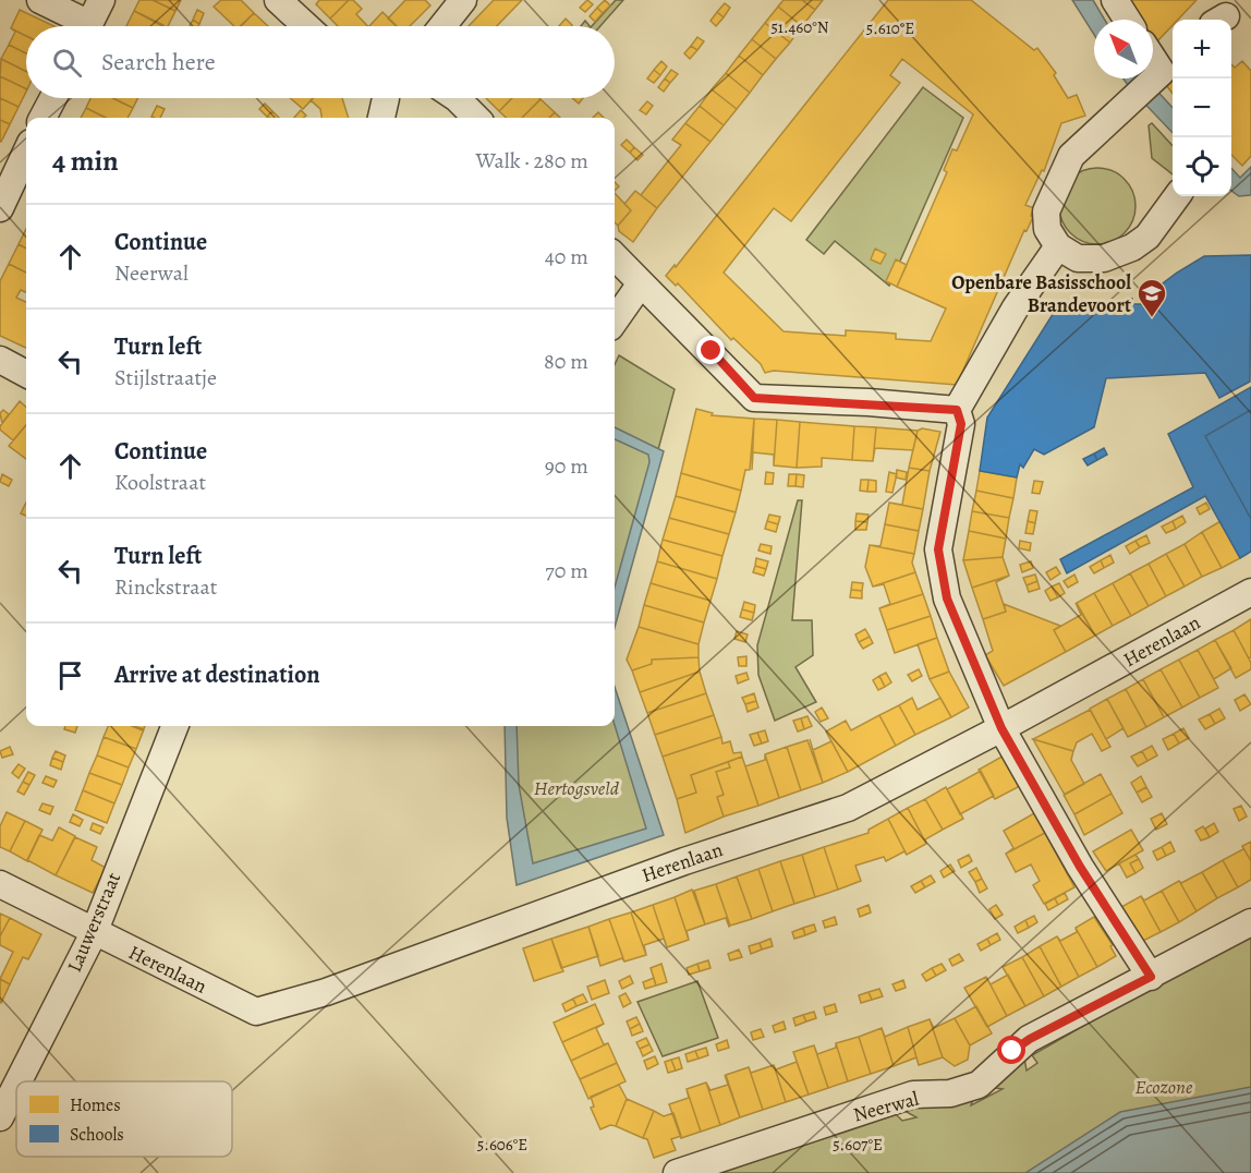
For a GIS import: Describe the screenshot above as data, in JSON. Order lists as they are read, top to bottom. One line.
{"streets":{"street":["Herenlaan","Lauwerstraat","Neerwal"]},"crossings":[["Herenlaan","Lauwerstraat"]],"parks":["Hertogsveld","Ecozone"],"places":{"school or university":["Openbare Basisschool Brandevoort"]},"legend":["Homes","Schools"],"north":"top left","page":{"map_buttons":["+","−"],"search":"Search here","heading":["4 min","Walk · 280 m"],"list":[["Continue","Neerwal","40 m"],["Turn left","Stijlstraatje","80 m"],["Continue","Koolstraat","90 m"],["Turn left","Rinckstraat","70 m"],"Arrive at destination"]},"coordinates":["51.460°N","5.610°E","5.606°E","5.607°E"]}
